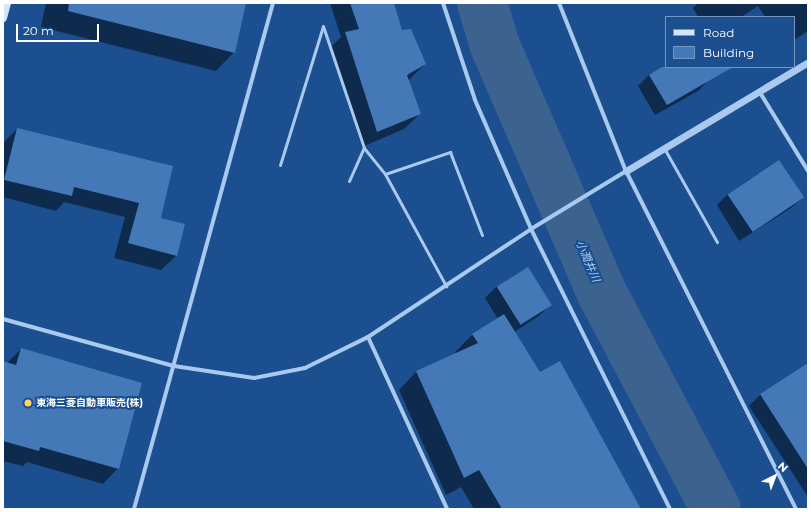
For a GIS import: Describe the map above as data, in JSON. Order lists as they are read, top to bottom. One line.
{"water":["小潤井川"],"places":["東海三菱自動車販売(株)"],"legend":["Road","Building"],"scale_bar":"20 m","north":"top right"}
